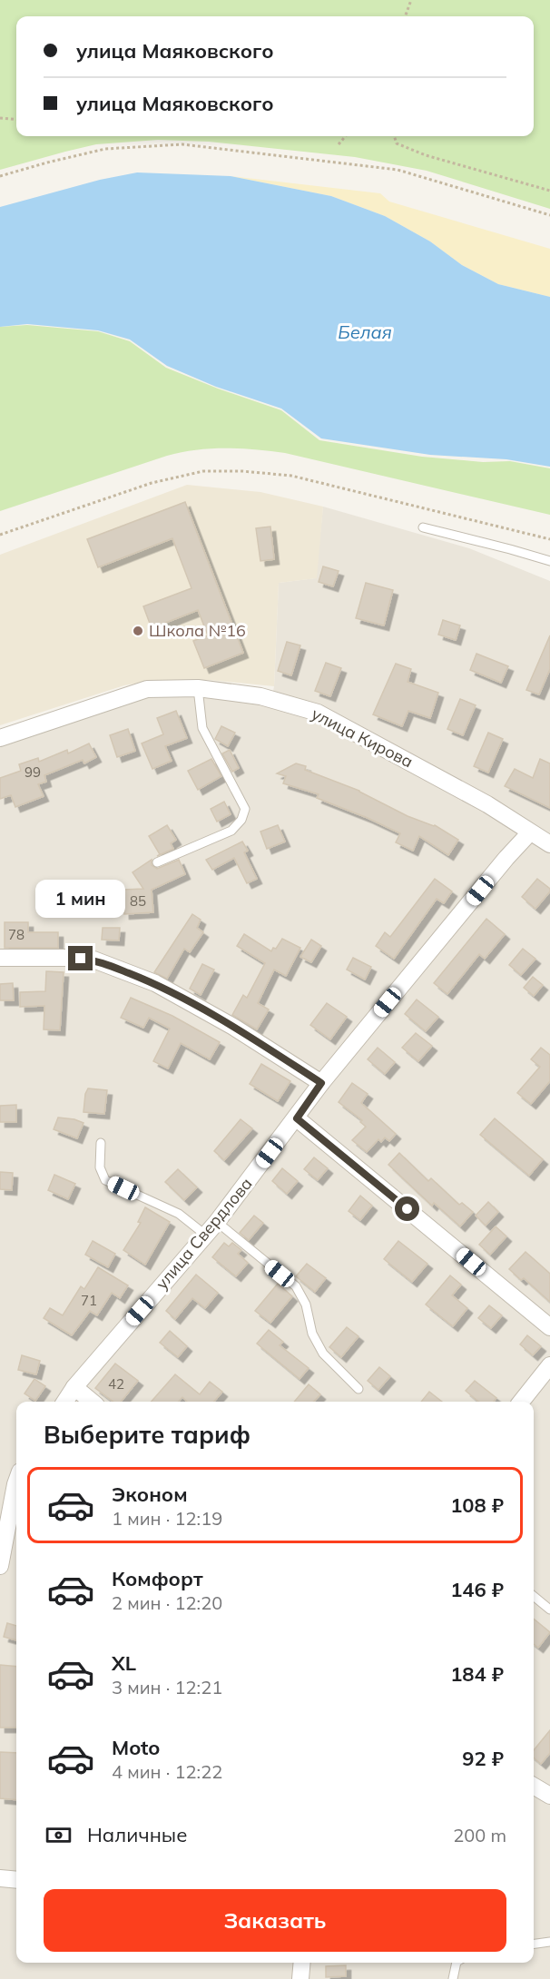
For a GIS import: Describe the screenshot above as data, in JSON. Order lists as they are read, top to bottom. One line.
{"streets":{"street":["улица Кирова","улица Свердлова"]},"crossings":[["улица Кирова","улица Свердлова"]],"water":["Белая"],"places":["Школа №16"],"house_numbers":["99","85","78","71","42"],"page":{"banner":["улица Маяковского","улица Маяковского"],"bubble":"1 мин","heading":"Выберите тариф","list":[{"name":"Эконом","note":"1 мин · 12:19","value":"108 ₽"},{"name":"Комфорт","note":"2 мин · 12:20","value":"146 ₽"},{"name":"XL","note":"3 мин · 12:21","value":"184 ₽"},{"name":"Moto","note":"4 мин · 12:22","value":"92 ₽"}],"pay":["Наличные","200 m"],"buttons":"Заказать"}}
